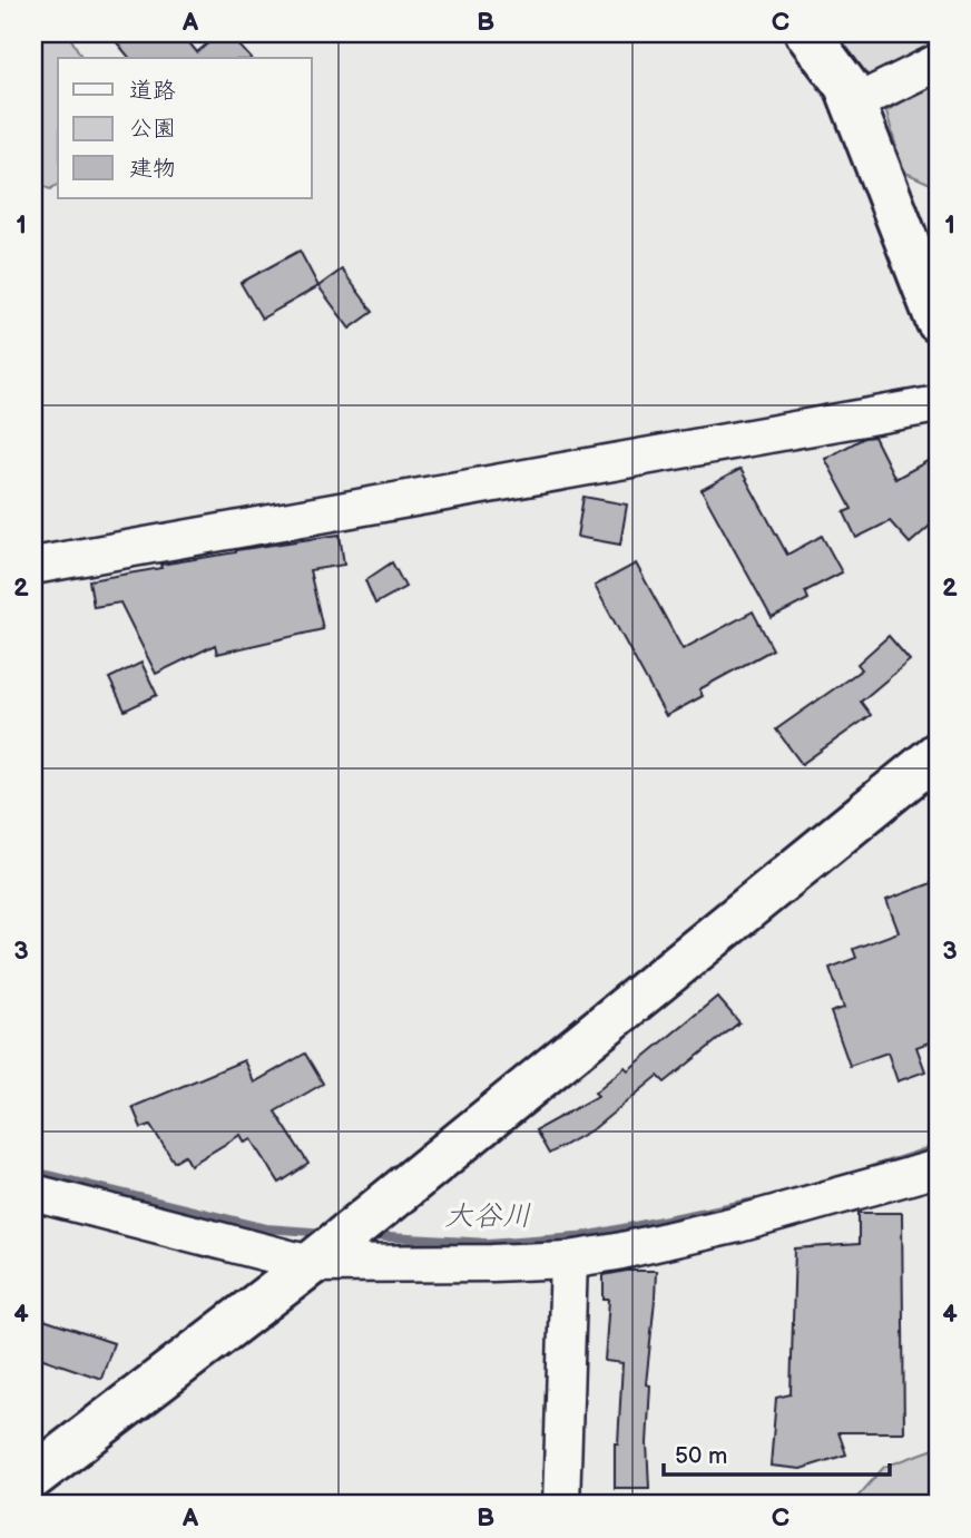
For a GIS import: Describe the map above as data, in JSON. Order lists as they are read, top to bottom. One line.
{"water":["大谷川"],"legend":["道路","公園","建物"],"scale_bar":"50 m","grid":{"columns":["A","B","C"],"rows":["1","2","3","4"]}}
